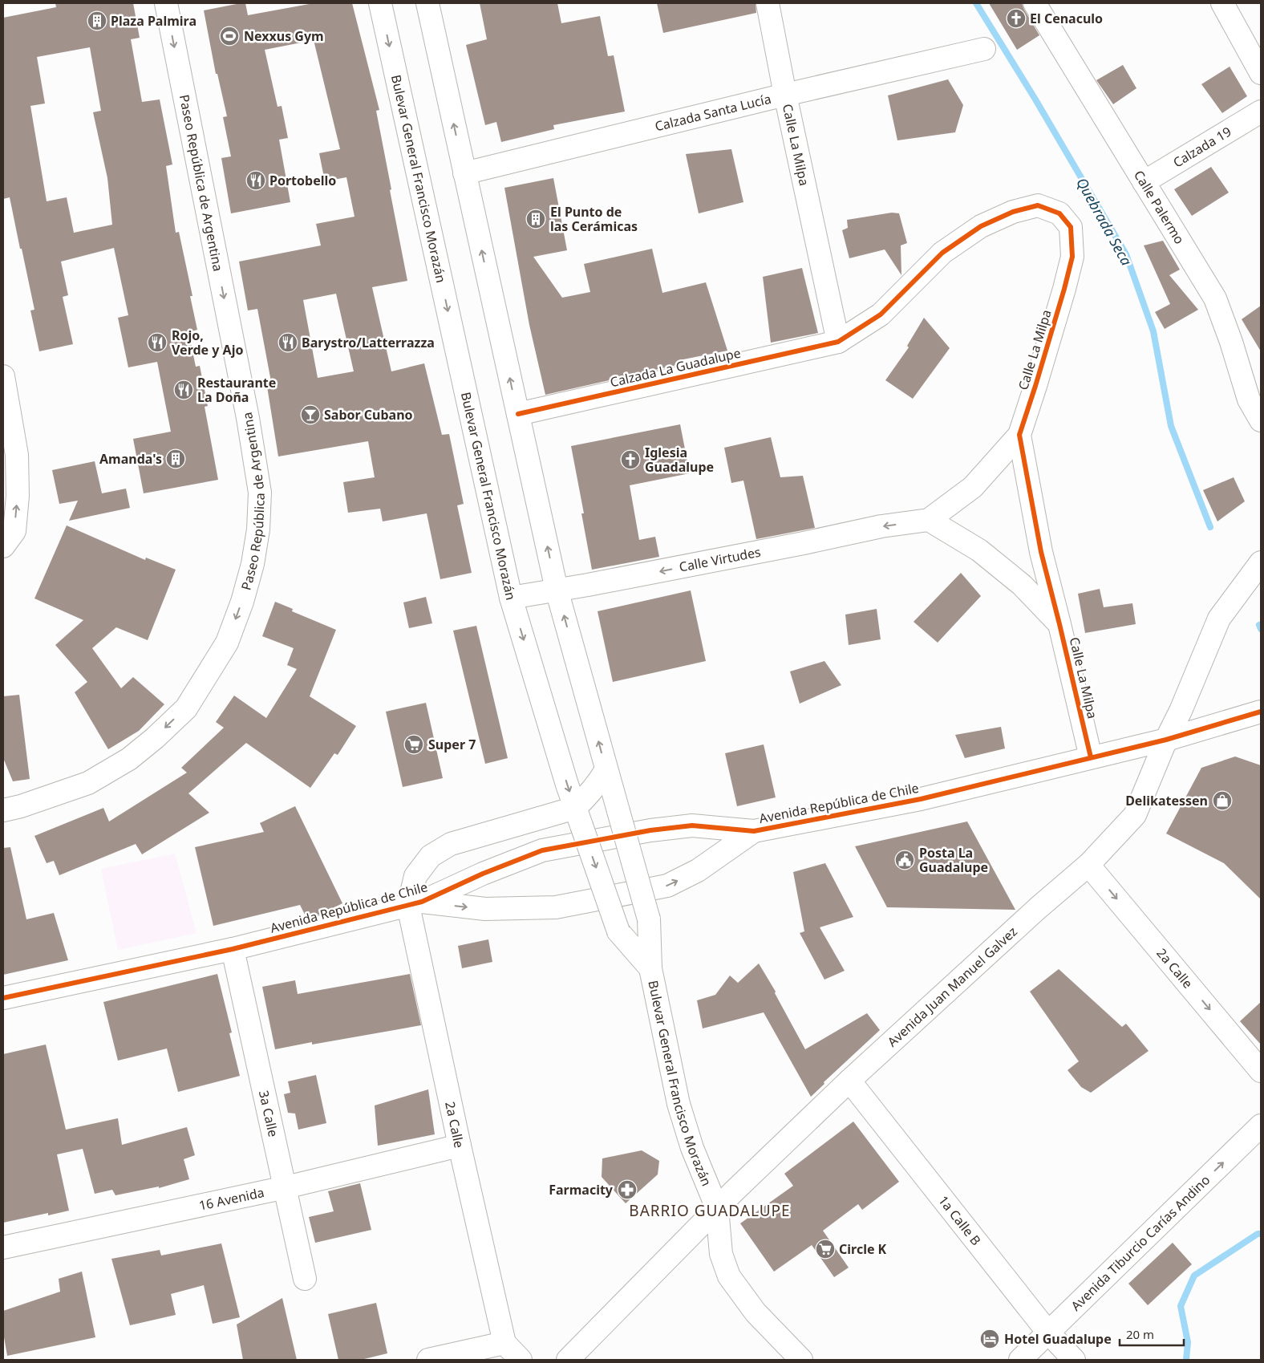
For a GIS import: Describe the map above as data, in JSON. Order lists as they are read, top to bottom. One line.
{"streets":{"street":["Calzada Santa Lucía","Calle La Milpa","Calzada 19","Bulevar General Francisco Morazán","Paseo República de Argentina","Calle Palermo","Calzada La Guadalupe","Calle Virtudes","Avenida República de Chile","2a Calle","Avenida Juan Manuel Galvez","3a Calle","16 Avenida","1a Calle B","Avenida Tiburcio Carías Andino"]},"crossings":[["Calzada Santa Lucía","Calle La Milpa"],["Calzada Santa Lucía","Bulevar General Francisco Morazán"],["Calle La Milpa","Calzada La Guadalupe"],["Calle La Milpa","Calle Virtudes"],["Calle La Milpa","Avenida República de Chile"],["Calzada 19","Calle Palermo"],["Bulevar General Francisco Morazán","Calzada La Guadalupe"],["Bulevar General Francisco Morazán","Calle Virtudes"],["Bulevar General Francisco Morazán","Avenida Juan Manuel Galvez"],["Avenida República de Chile","2a Calle"],["Avenida República de Chile","Avenida Juan Manuel Galvez"],["Avenida República de Chile","3a Calle"],["2a Calle","Avenida Juan Manuel Galvez"],["2a Calle","16 Avenida"],["Avenida Juan Manuel Galvez","1a Calle B"],["3a Calle","16 Avenida"],["1a Calle B","Avenida Tiburcio Carías Andino"]],"one_way":["Paseo República de Argentina","Calle Virtudes","2a Calle","Avenida Tiburcio Carías Andino"],"districts":["BARRIO GUADALUPE"],"water":["Quebrada Seca"],"places":{"church":["El Cenaculo","Iglesia Guadalupe"],"building":["Plaza Palmira","El Punto de las Cerámicas","Amanda's"],"sports":["Nexxus Gym"],"restaurant":["Portobello","Rojo, Verde y Ajo","Barystro/Latterrazza","Restaurante La Doña"],"bar":["Sabor Cubano"],"supermarket":["Super 7","Circle K"],"shop":["Delikatessen"],"public building":["Posta La Guadalupe"],"pharmacy":["Farmacity"],"hotel":["Hotel Guadalupe"]},"scale_bar":"20 m"}
